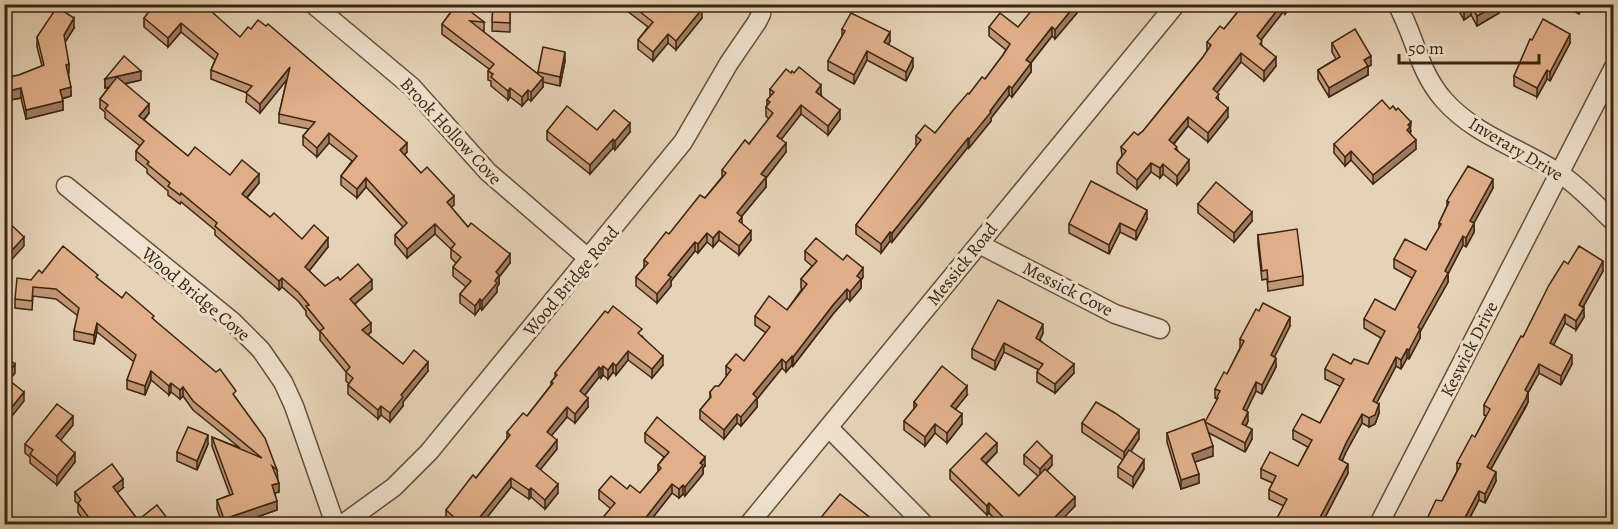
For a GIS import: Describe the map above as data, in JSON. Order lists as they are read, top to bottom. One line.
{"streets":{"street":["Brook Hollow Cove","Inverary Drive","Messick Road","Wood Bridge Road","Messick Cove","Wood Bridge Cove","Keswick Drive"]},"crossings":[["Brook Hollow Cove","Wood Bridge Road"],["Inverary Drive","Keswick Drive"],["Messick Road","Messick Cove"]],"scale_bar":"50 m"}
